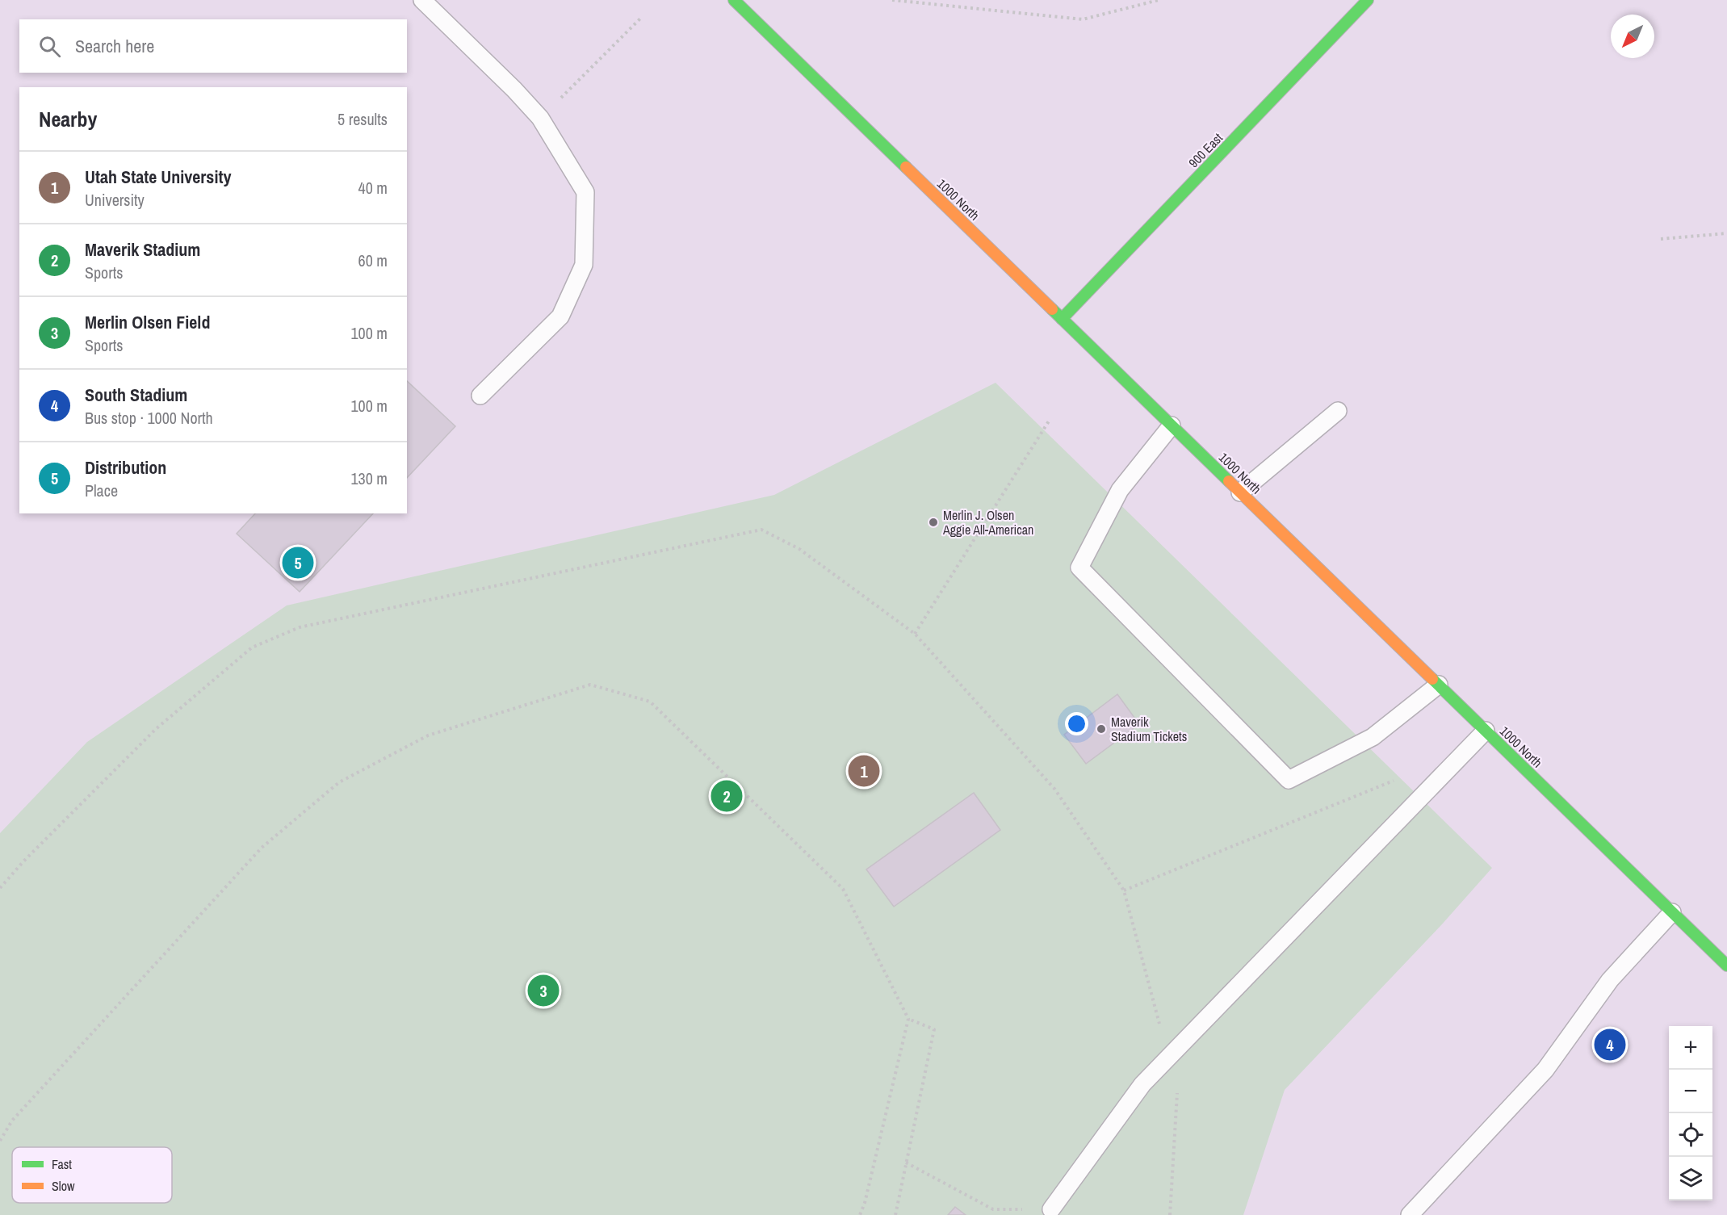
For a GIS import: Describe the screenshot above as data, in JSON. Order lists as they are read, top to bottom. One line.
{"streets":{"street":["900 East","1000 North"]},"crossings":[["900 East","1000 North"]],"places":["Merlin J. Olsen Aggie All-American","Maverik Stadium Tickets"],"legend":["Fast","Slow"],"north":"bottom left","page":{"search":"Search here","heading":["Nearby","5 results"],"list":[{"mark":"1","name":"Utah State University","note":"University","value":"40 m"},{"mark":"2","name":"Maverik Stadium","note":"Sports","value":"60 m"},{"mark":"3","name":"Merlin Olsen Field","note":"Sports","value":"100 m"},{"mark":"4","name":"South Stadium","note":"Bus stop · 1000 North","value":"100 m"},{"mark":"5","name":"Distribution","note":"Place","value":"130 m"}],"pins":["5","1","2","3","4"],"map_buttons":["+","−"]}}
